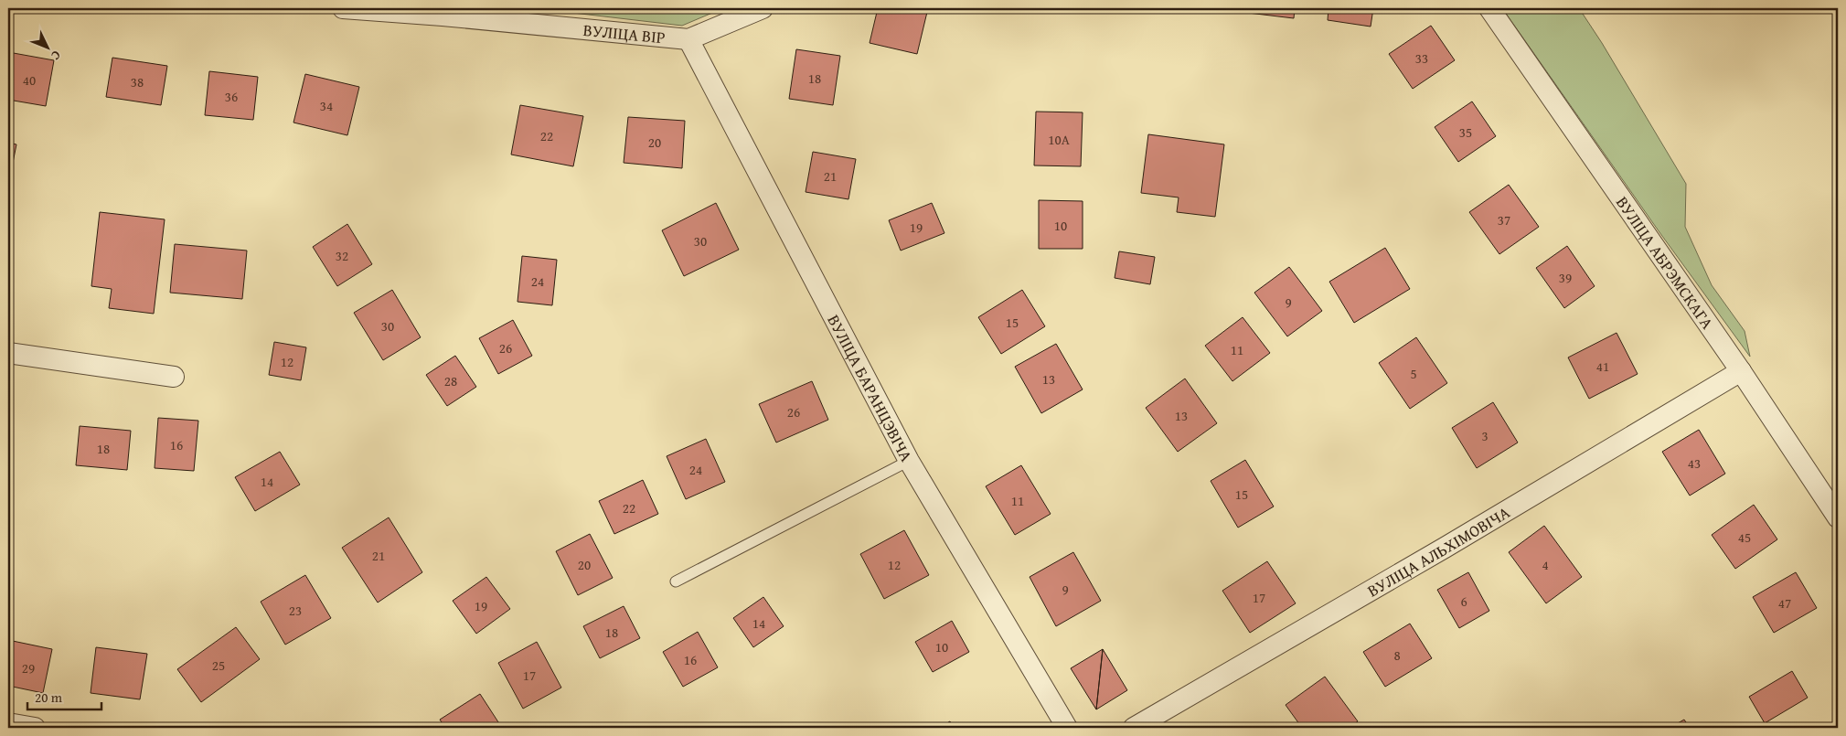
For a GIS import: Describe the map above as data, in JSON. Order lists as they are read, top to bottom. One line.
{"streets":{"street":["ВУЛІЦА ВІР","ВУЛІЦА АБРЭМСКАГА","ВУЛІЦА БАРАНЦЭВІЧА","ВУЛІЦА АЛЬХІМОВІЧА"]},"crossings":[["ВУЛІЦА ВІР","ВУЛІЦА БАРАНЦЭВІЧА"],["ВУЛІЦА АБРЭМСКАГА","ВУЛІЦА АЛЬХІМОВІЧА"]],"house_numbers":["33","18","40","38","36","34","35","22","10А","20","21","37","10","19","30","32","39","24","9","15","30","26","11","12","41","5","13","28","26","13","3","16","18","43","24","14","15","11","22","45","21","20","12","4","9","17","6","47","19","23","14","18","10","8","16","25","29","17"],"scale_bar":"20 m","north":"bottom right"}
